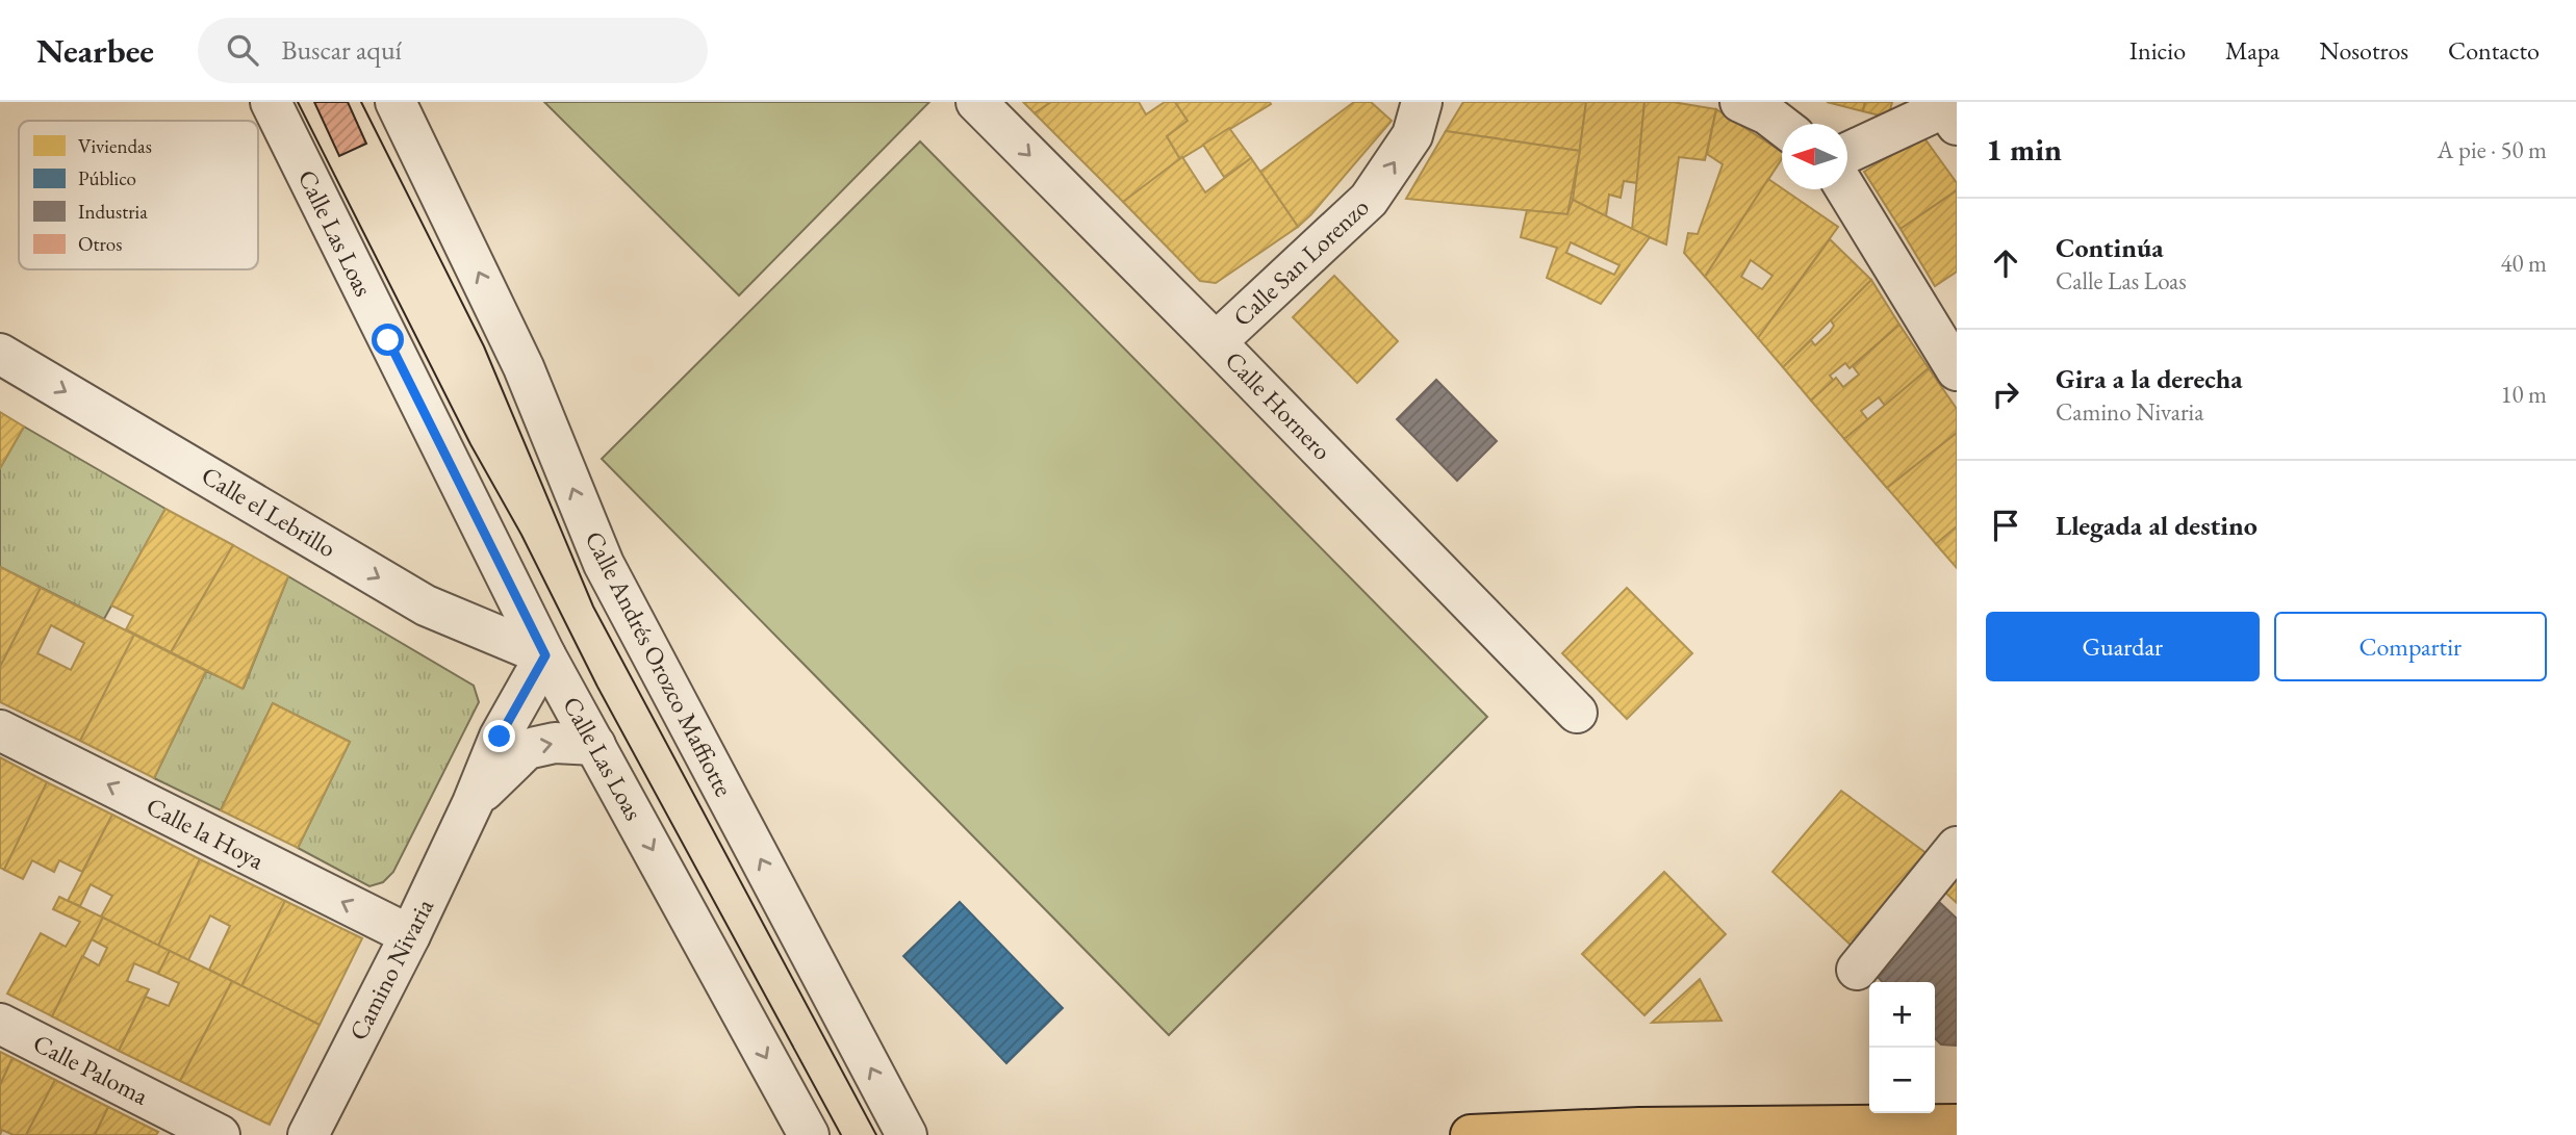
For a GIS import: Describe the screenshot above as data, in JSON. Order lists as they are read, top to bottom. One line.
{"streets":{"street":["Calle Las Loas","Calle San Lorenzo","Calle Hornero","Calle el Lebrillo","Calle Andrés Orozco Maffiotte","Calle la Hoya","Camino Nivaria","Calle Paloma"]},"crossings":[["Calle Las Loas","Calle el Lebrillo"],["Calle Las Loas","Camino Nivaria"],["Calle San Lorenzo","Calle Hornero"],["Calle el Lebrillo","Camino Nivaria"],["Calle la Hoya","Camino Nivaria"]],"one_way":["Calle Las Loas","Calle San Lorenzo","Calle Hornero","Calle el Lebrillo","Calle Andrés Orozco Maffiotte","Calle la Hoya"],"legend":["Viviendas","Público","Industria","Otros"],"north":"left","page":{"header":"Nearbee","search":"Buscar aquí","nav":["Inicio","Mapa","Nosotros","Contacto"],"heading":["1 min","A pie · 50 m"],"list":[["Continúa","Calle Las Loas","40 m"],["Gira a la derecha","Camino Nivaria","10 m"],"Llegada al destino"],"buttons":["Guardar","Compartir"],"map_buttons":["+","−"]}}
